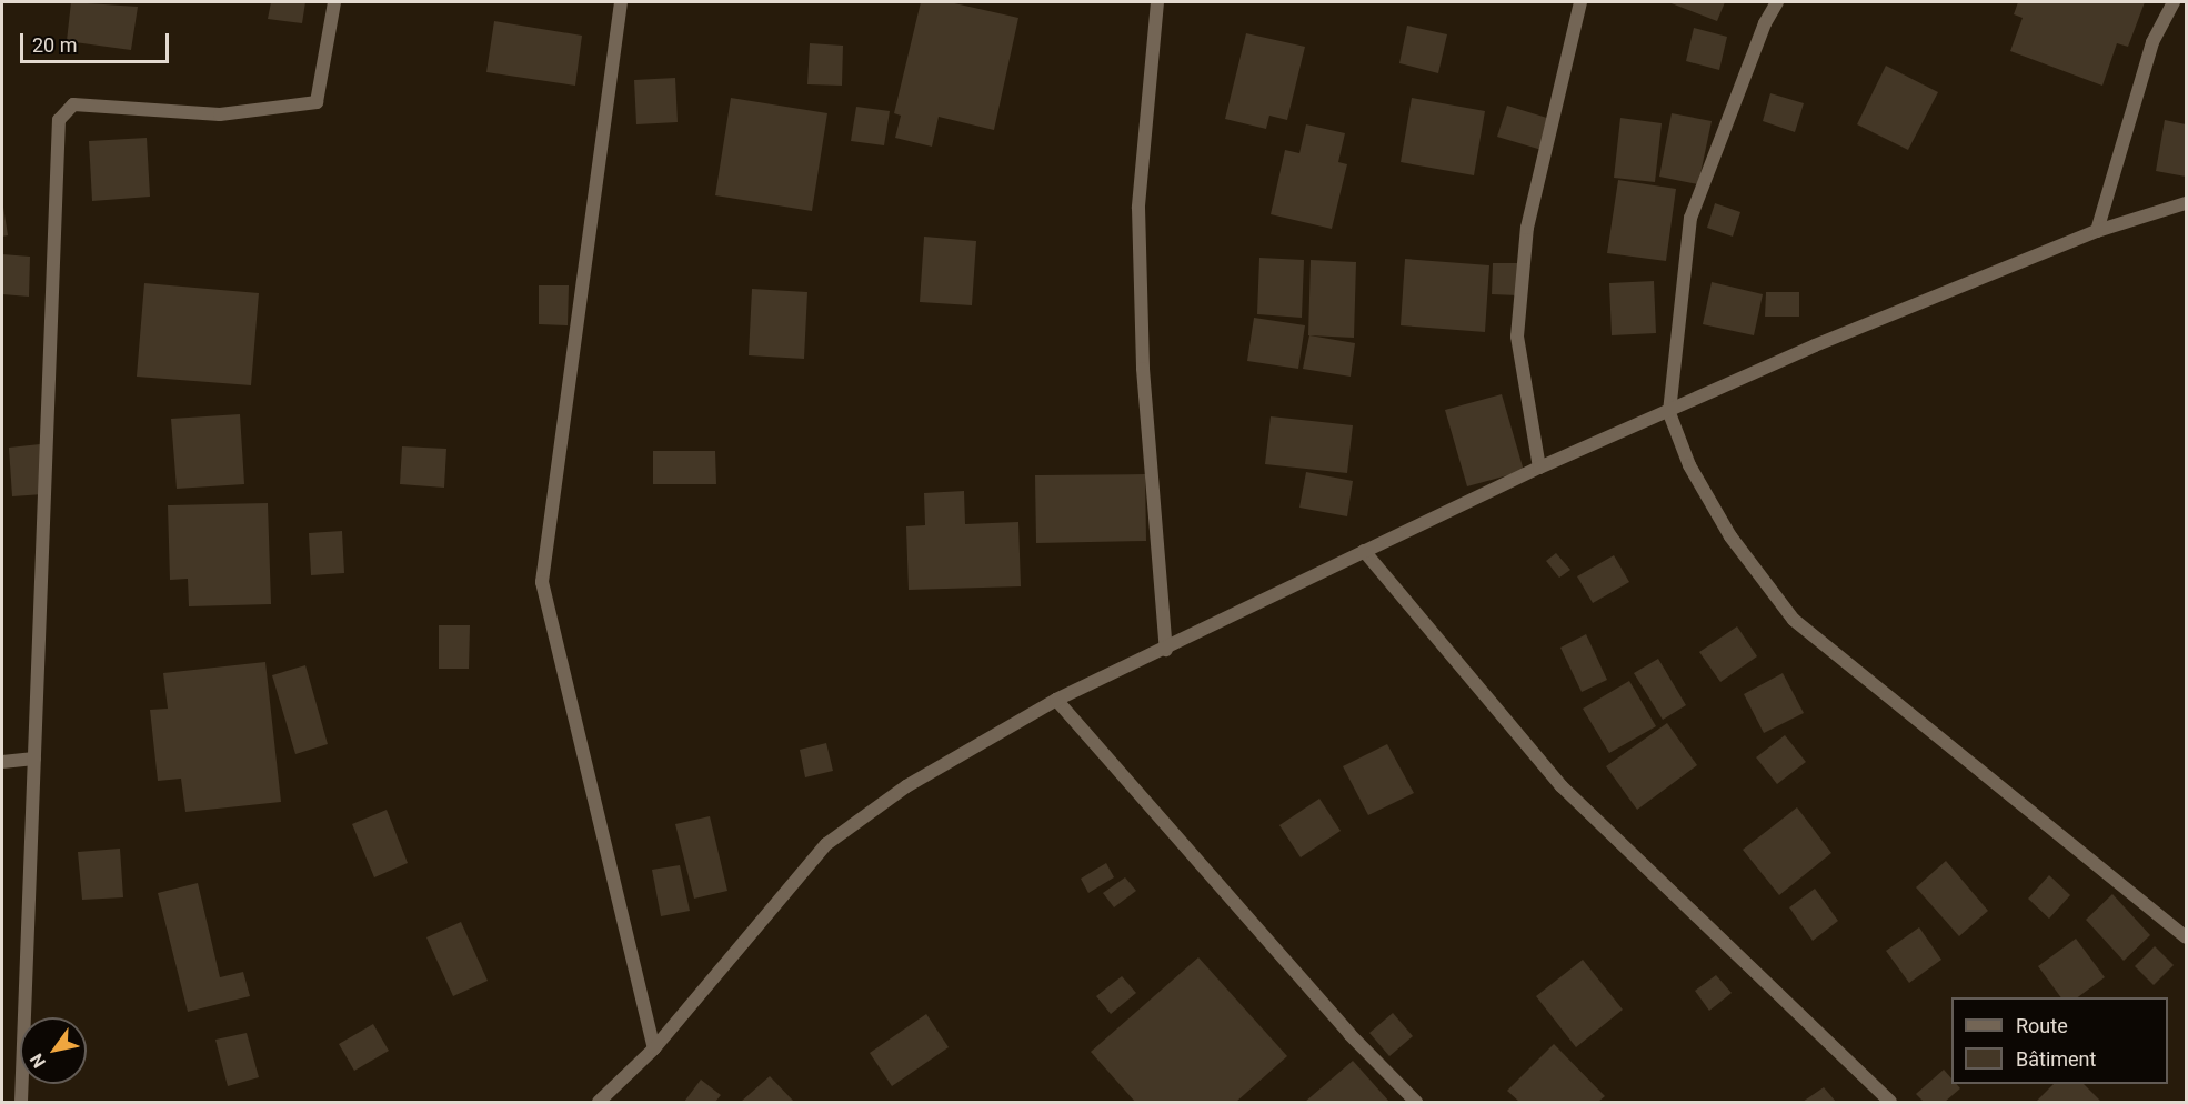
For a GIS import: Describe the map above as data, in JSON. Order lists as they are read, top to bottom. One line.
{"legend":["Route","Bâtiment"],"scale_bar":"20 m","north":"bottom left"}
